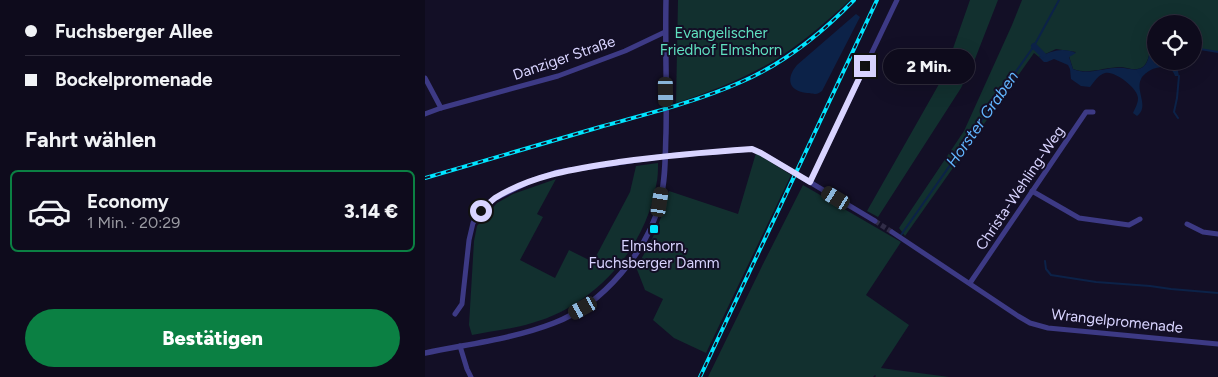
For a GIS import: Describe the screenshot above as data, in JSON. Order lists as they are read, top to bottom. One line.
{"streets":{"street":["Danziger Straße","Christa-Wehling-Weg","Wrangelpromenade"]},"crossings":[["Christa-Wehling-Weg","Wrangelpromenade"]],"water":["Horster Graben"],"parks":["Evangelischer Friedhof Elmshorn"],"places":{"transit":["Elmshorn, Fuchsberger Damm"]},"page":{"banner":["Fuchsberger Allee","Bockelpromenade"],"bubble":"2 Min.","heading":"Fahrt wählen","list":[{"name":"Economy","note":"1 Min. · 20:29","value":"3.14 €"}],"buttons":"Bestätigen"}}
